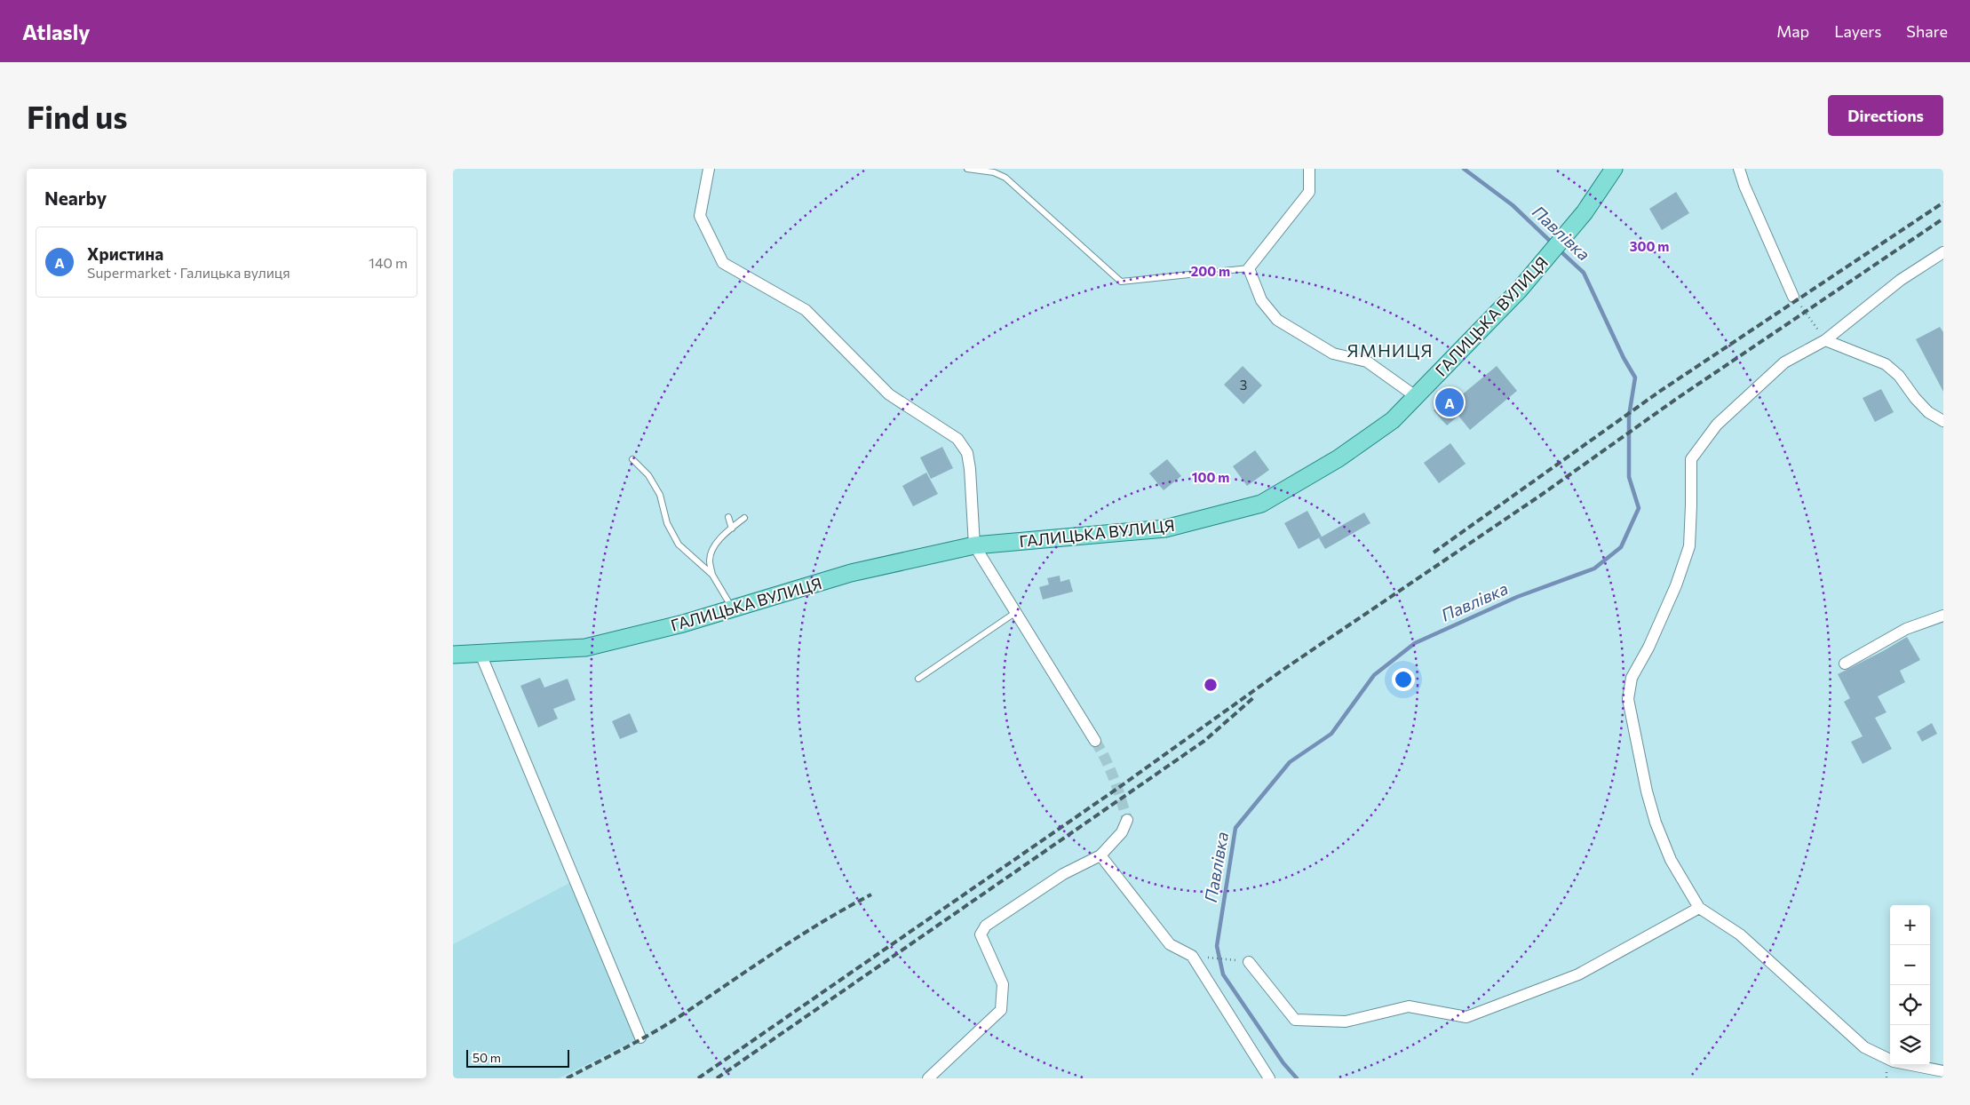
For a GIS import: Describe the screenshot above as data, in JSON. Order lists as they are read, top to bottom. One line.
{"streets":{"main road":["ГАЛИЦЬКА ВУЛИЦЯ"]},"districts":["ЯМНИЦЯ"],"water":["Павлівка"],"house_numbers":["3"],"scale_bar":"50 m","page":{"header":"Atlasly","nav":["Map","Layers","Share"],"buttons":"Directions","title":"Find us","heading":"Nearby","list":[{"mark":"A","name":"Христина","note":"Supermarket · Галицька вулиця","value":"140 m"}],"pins":"A","map_buttons":["+","−"],"scale":"50 m"},"rings":["300 m","200 m","100 m"]}
